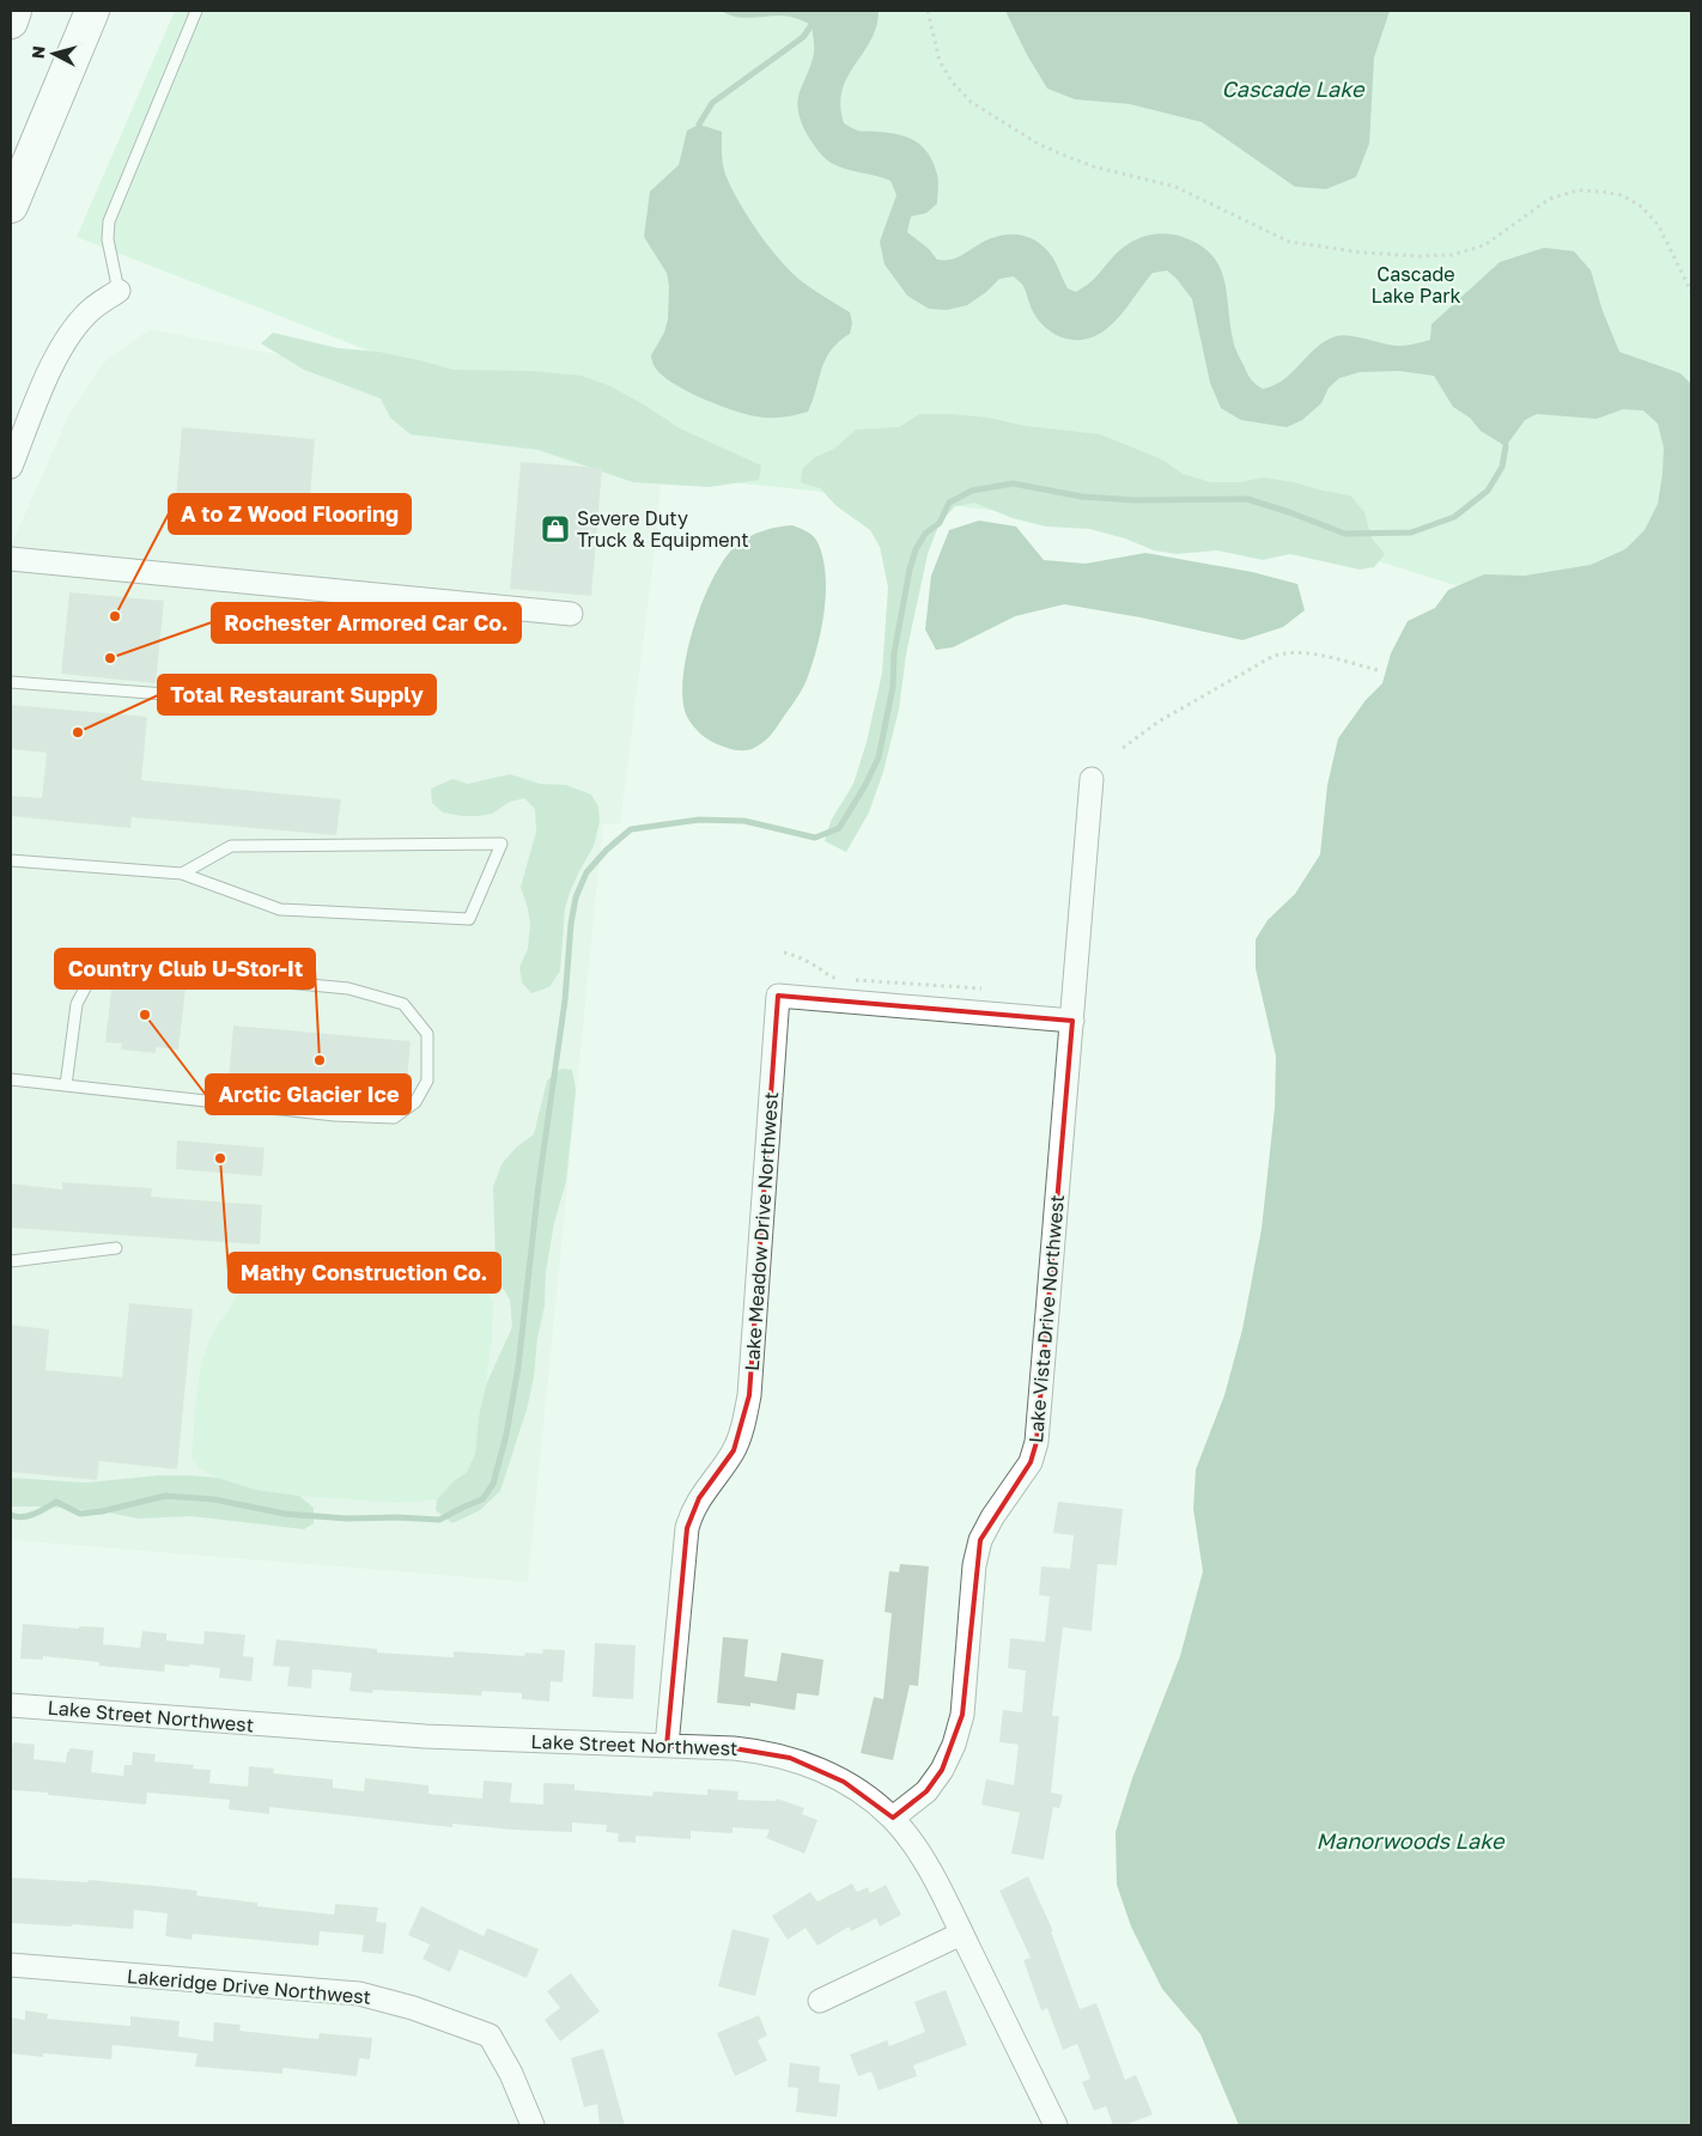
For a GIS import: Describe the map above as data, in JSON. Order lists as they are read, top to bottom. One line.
{"streets":{"street":["Lake Meadow Drive Northwest","Lake Vista Drive Northwest","Lake Street Northwest","Lakeridge Drive Northwest"]},"crossings":[["Lake Meadow Drive Northwest","Lake Vista Drive Northwest"],["Lake Meadow Drive Northwest","Lake Street Northwest"],["Lake Vista Drive Northwest","Lake Street Northwest"]],"water":["Cascade Lake","Manorwoods Lake"],"parks":["Cascade Lake Park"],"places":{"shop":["Severe Duty Truck & Equipment"],"other":["A to Z Wood Flooring","Rochester Armored Car Co.","Total Restaurant Supply","Arctic Glacier Ice","Country Club U-Stor-It","Mathy Construction Co."]},"north":"left"}
